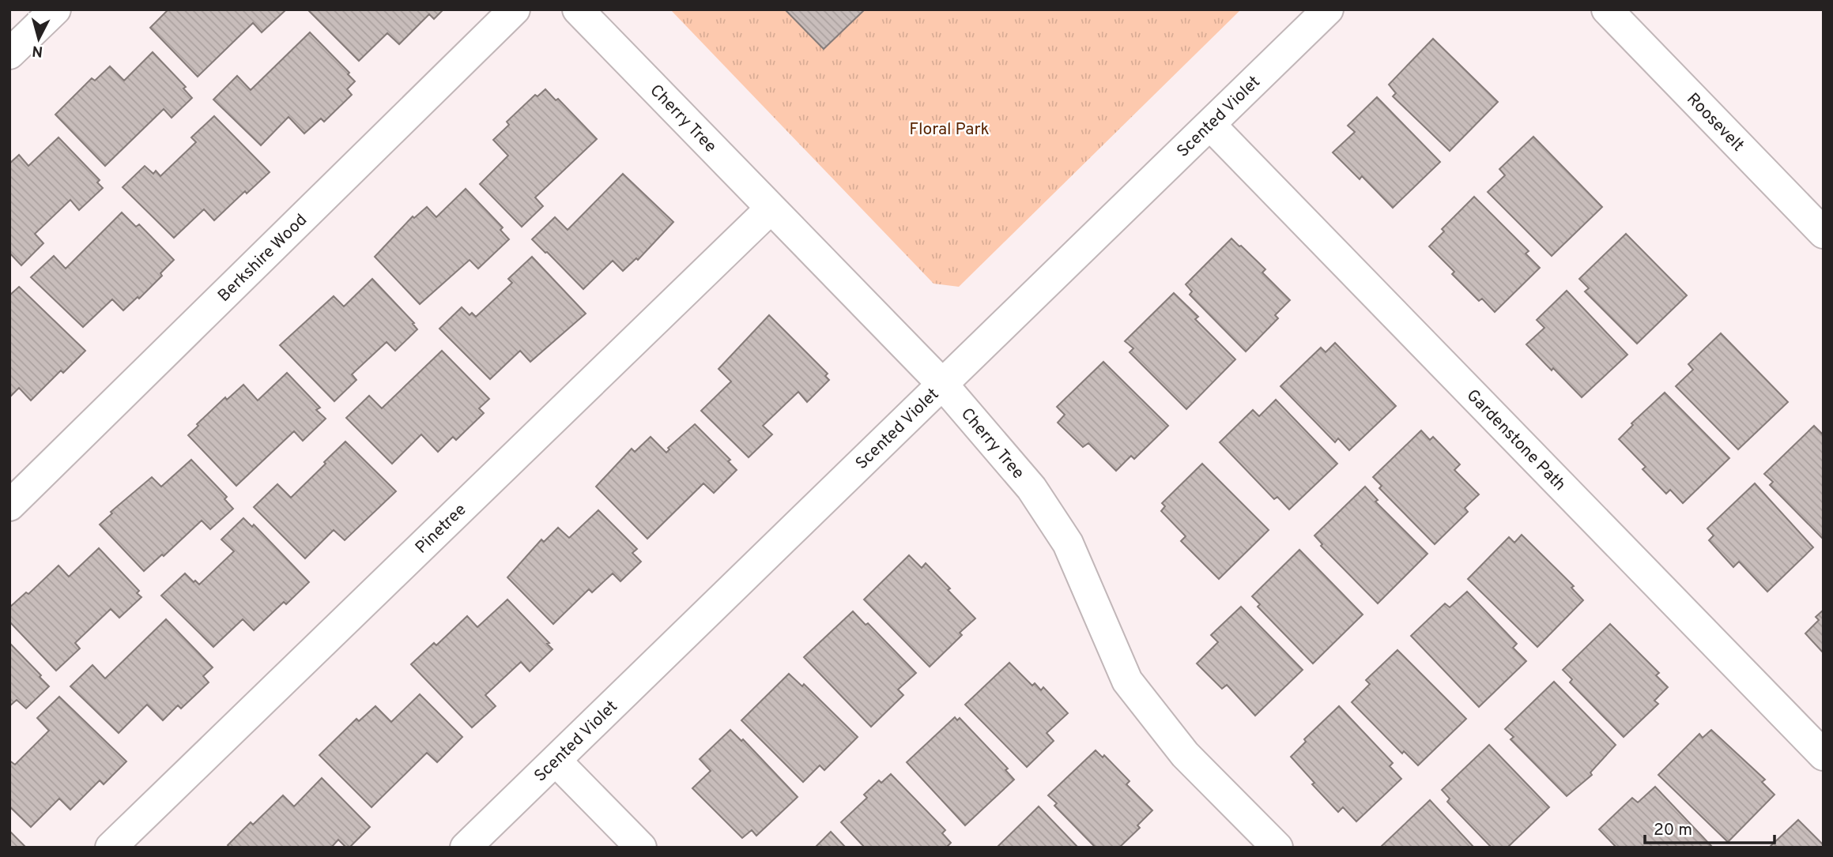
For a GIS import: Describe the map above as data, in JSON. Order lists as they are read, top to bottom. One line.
{"streets":{"street":["Scented Violet","Cherry Tree","Roosevelt","Berkshire Wood","Gardenstone Path","Pinetree"]},"crossings":[["Scented Violet","Cherry Tree"],["Scented Violet","Gardenstone Path"],["Cherry Tree","Pinetree"]],"parks":["Floral Park"],"scale_bar":"20 m","north":"bottom"}
